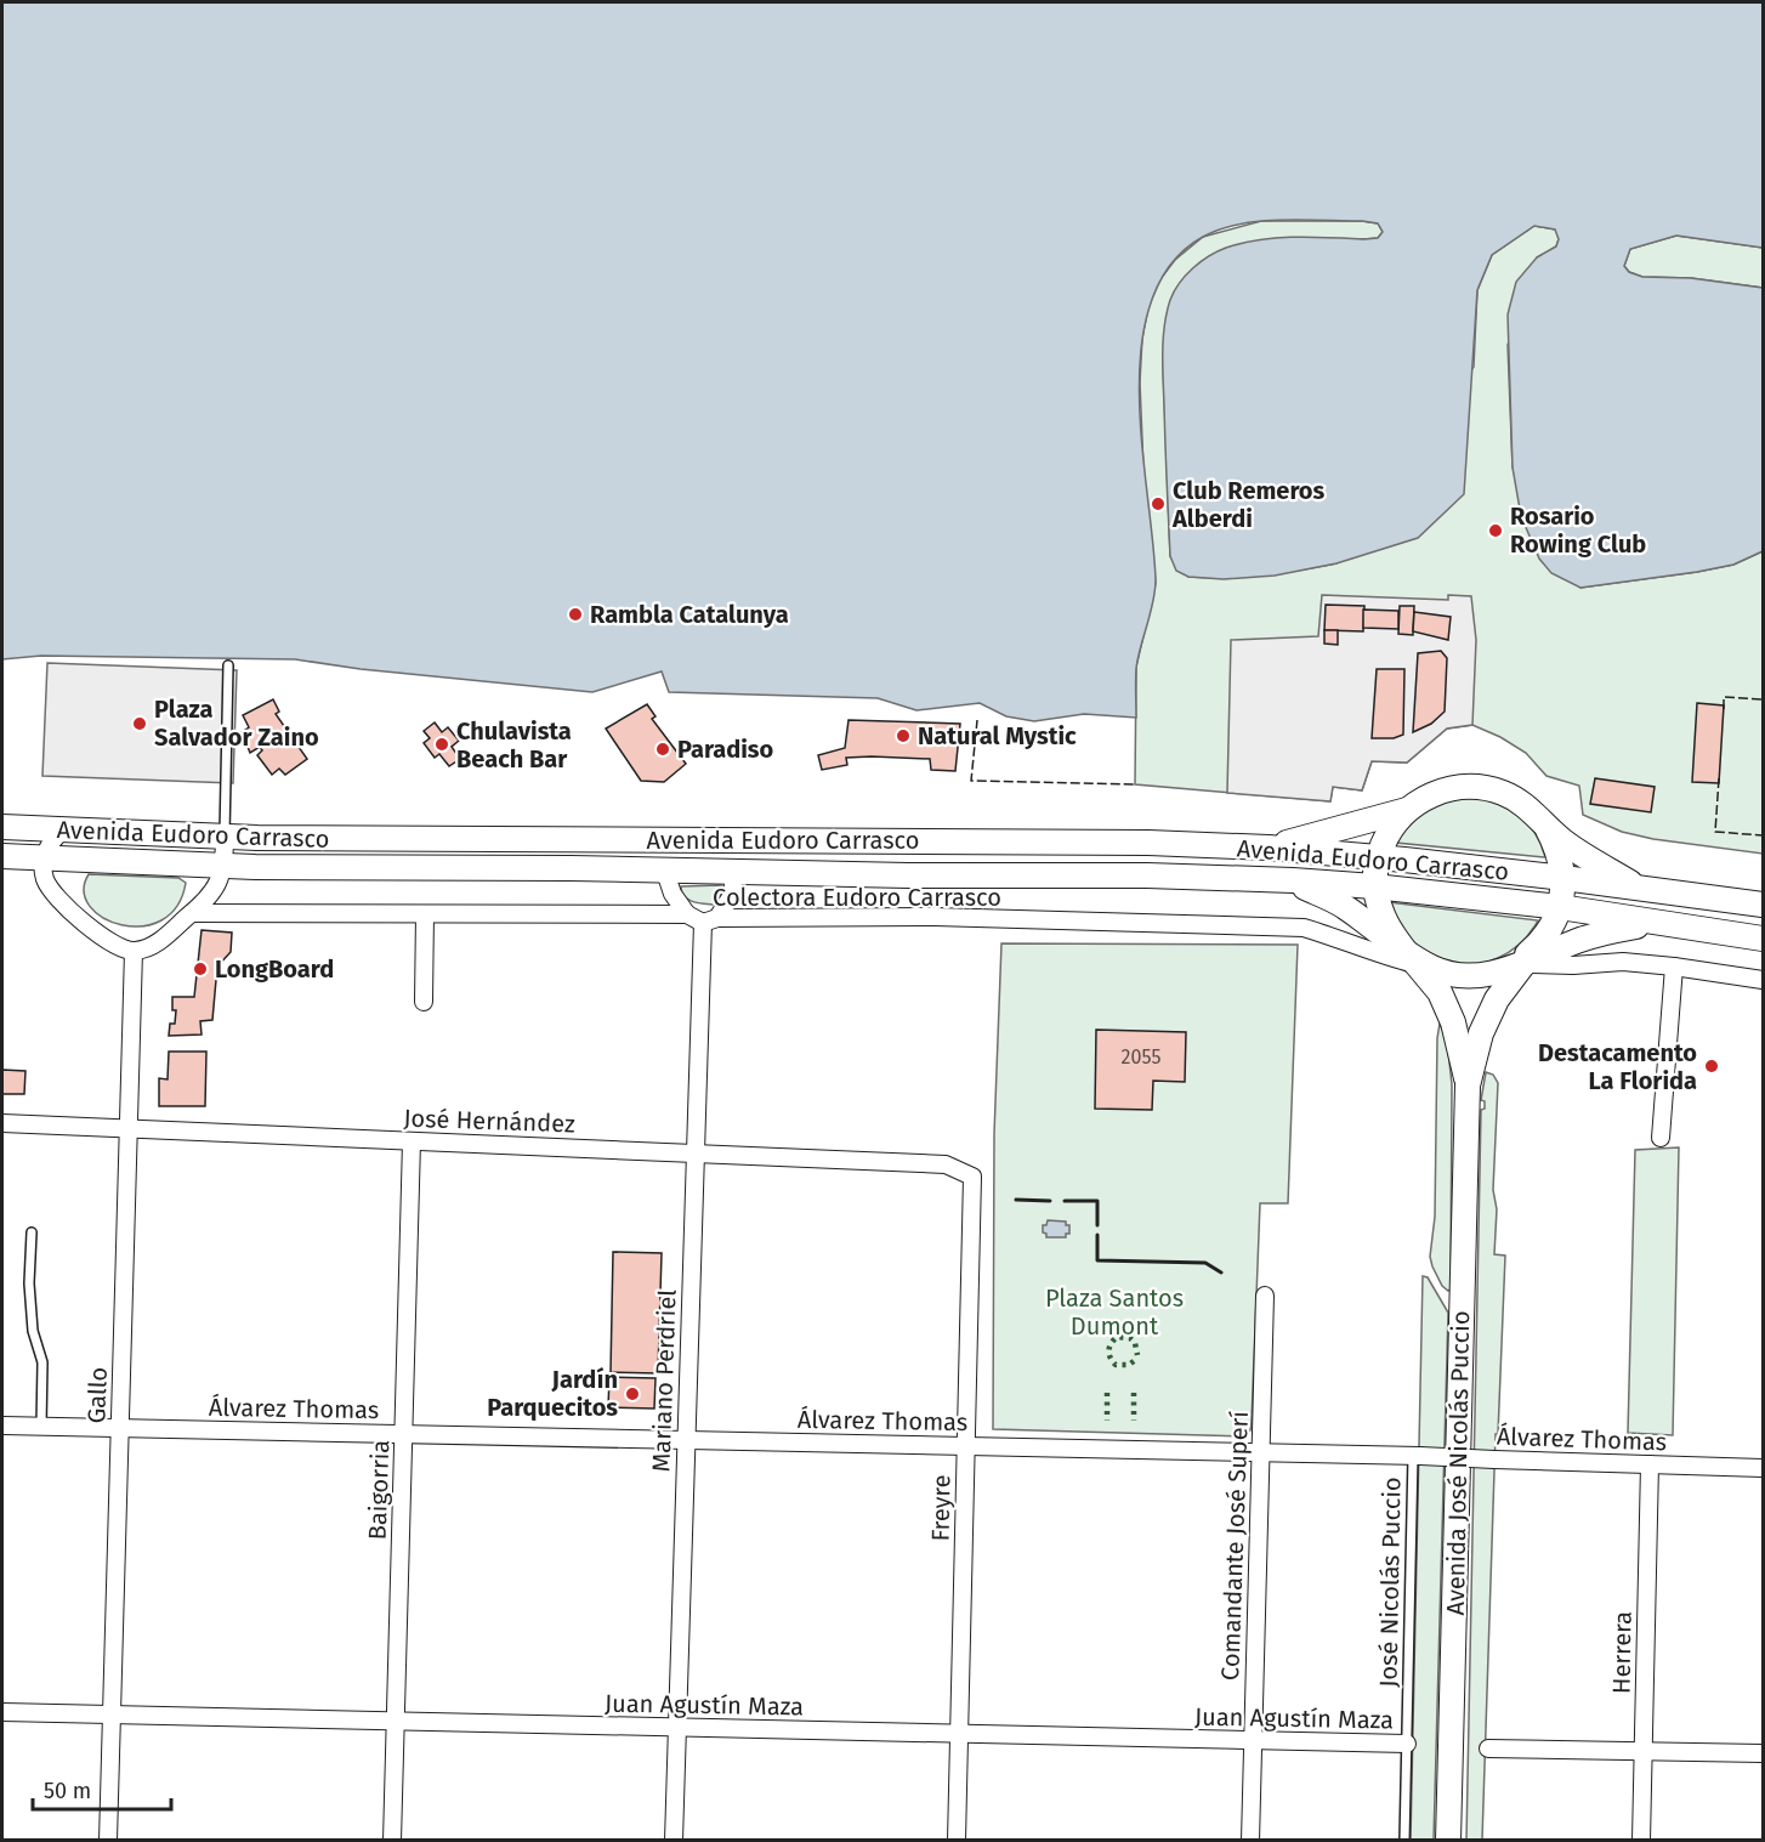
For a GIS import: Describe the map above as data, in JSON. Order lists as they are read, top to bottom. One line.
{"streets":{"main road":["Avenida Eudoro Carrasco","Avenida José Nicolás Puccio"],"street":["Colectora Eudoro Carrasco","José Hernández","Mariano Perdriel","Gallo","Álvarez Thomas","Baigorria","Freyre","Comandante José Superí","Herrera","Juan Agustín Maza"],"lane":["José Nicolás Puccio"]},"crossings":[["Avenida Eudoro Carrasco","Mariano Perdriel"],["Avenida Eudoro Carrasco","Avenida José Nicolás Puccio"],["Colectora Eudoro Carrasco","Mariano Perdriel"],["Colectora Eudoro Carrasco","Avenida José Nicolás Puccio"],["José Hernández","Mariano Perdriel"],["José Hernández","Gallo"],["José Hernández","Baigorria"],["José Hernández","Freyre"],["Mariano Perdriel","Álvarez Thomas"],["Mariano Perdriel","Juan Agustín Maza"],["Gallo","Álvarez Thomas"],["Gallo","Juan Agustín Maza"],["Álvarez Thomas","Baigorria"],["Álvarez Thomas","Freyre"],["Álvarez Thomas","Comandante José Superí"],["Álvarez Thomas","José Nicolás Puccio"],["Álvarez Thomas","Herrera"],["Baigorria","Juan Agustín Maza"],["Freyre","Juan Agustín Maza"],["Comandante José Superí","Juan Agustín Maza"],["José Nicolás Puccio","Juan Agustín Maza"]],"parks":["Plaza Santos Dumont"],"places":["Club Remeros Alberdi","Rosario Rowing Club","Rambla Catalunya","Plaza Salvador Zaino","Natural Mystic","Chulavista Beach Bar","Paradiso","LongBoard","Destacamento La Florida","Jardín Parquecitos"],"house_numbers":["2055"],"scale_bar":"50 m"}
